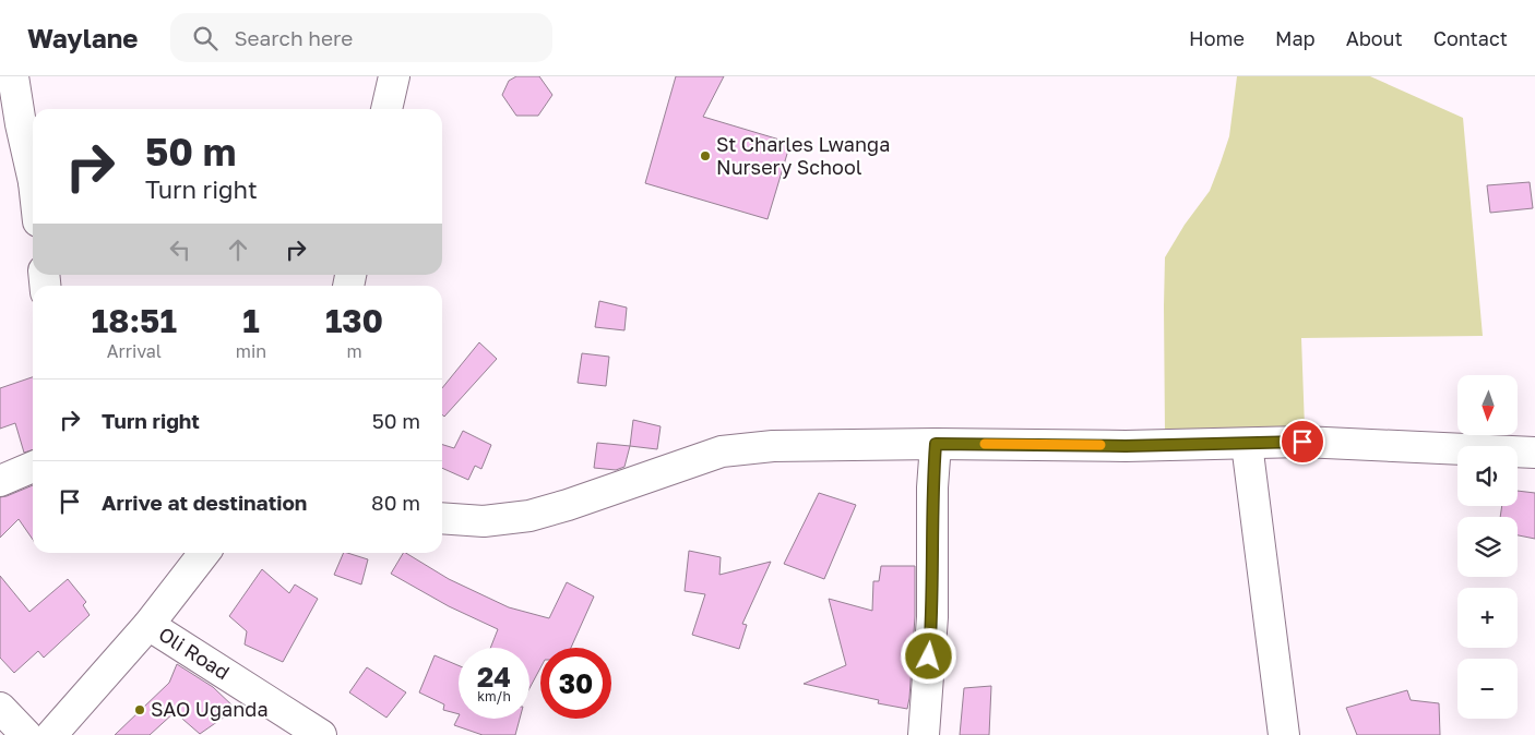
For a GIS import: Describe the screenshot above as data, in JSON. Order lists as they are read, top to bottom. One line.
{"streets":{"street":["Oli Road"]},"places":["St Charles Lwanga Nursery School","SAO Uganda"],"north":"bottom","page":{"header":"Waylane","search":"Search here","nav":["Home","Map","About","Contact"],"turn":["50 m","Turn right"],"eta":["18:51","Arrival","1","min","130","m"],"map_buttons":["+","−"],"list":[{"name":"Turn right","value":"50 m"},{"name":"Arrive at destination","value":"80 m"}],"speed":"24 km/h","limit":"30"}}
